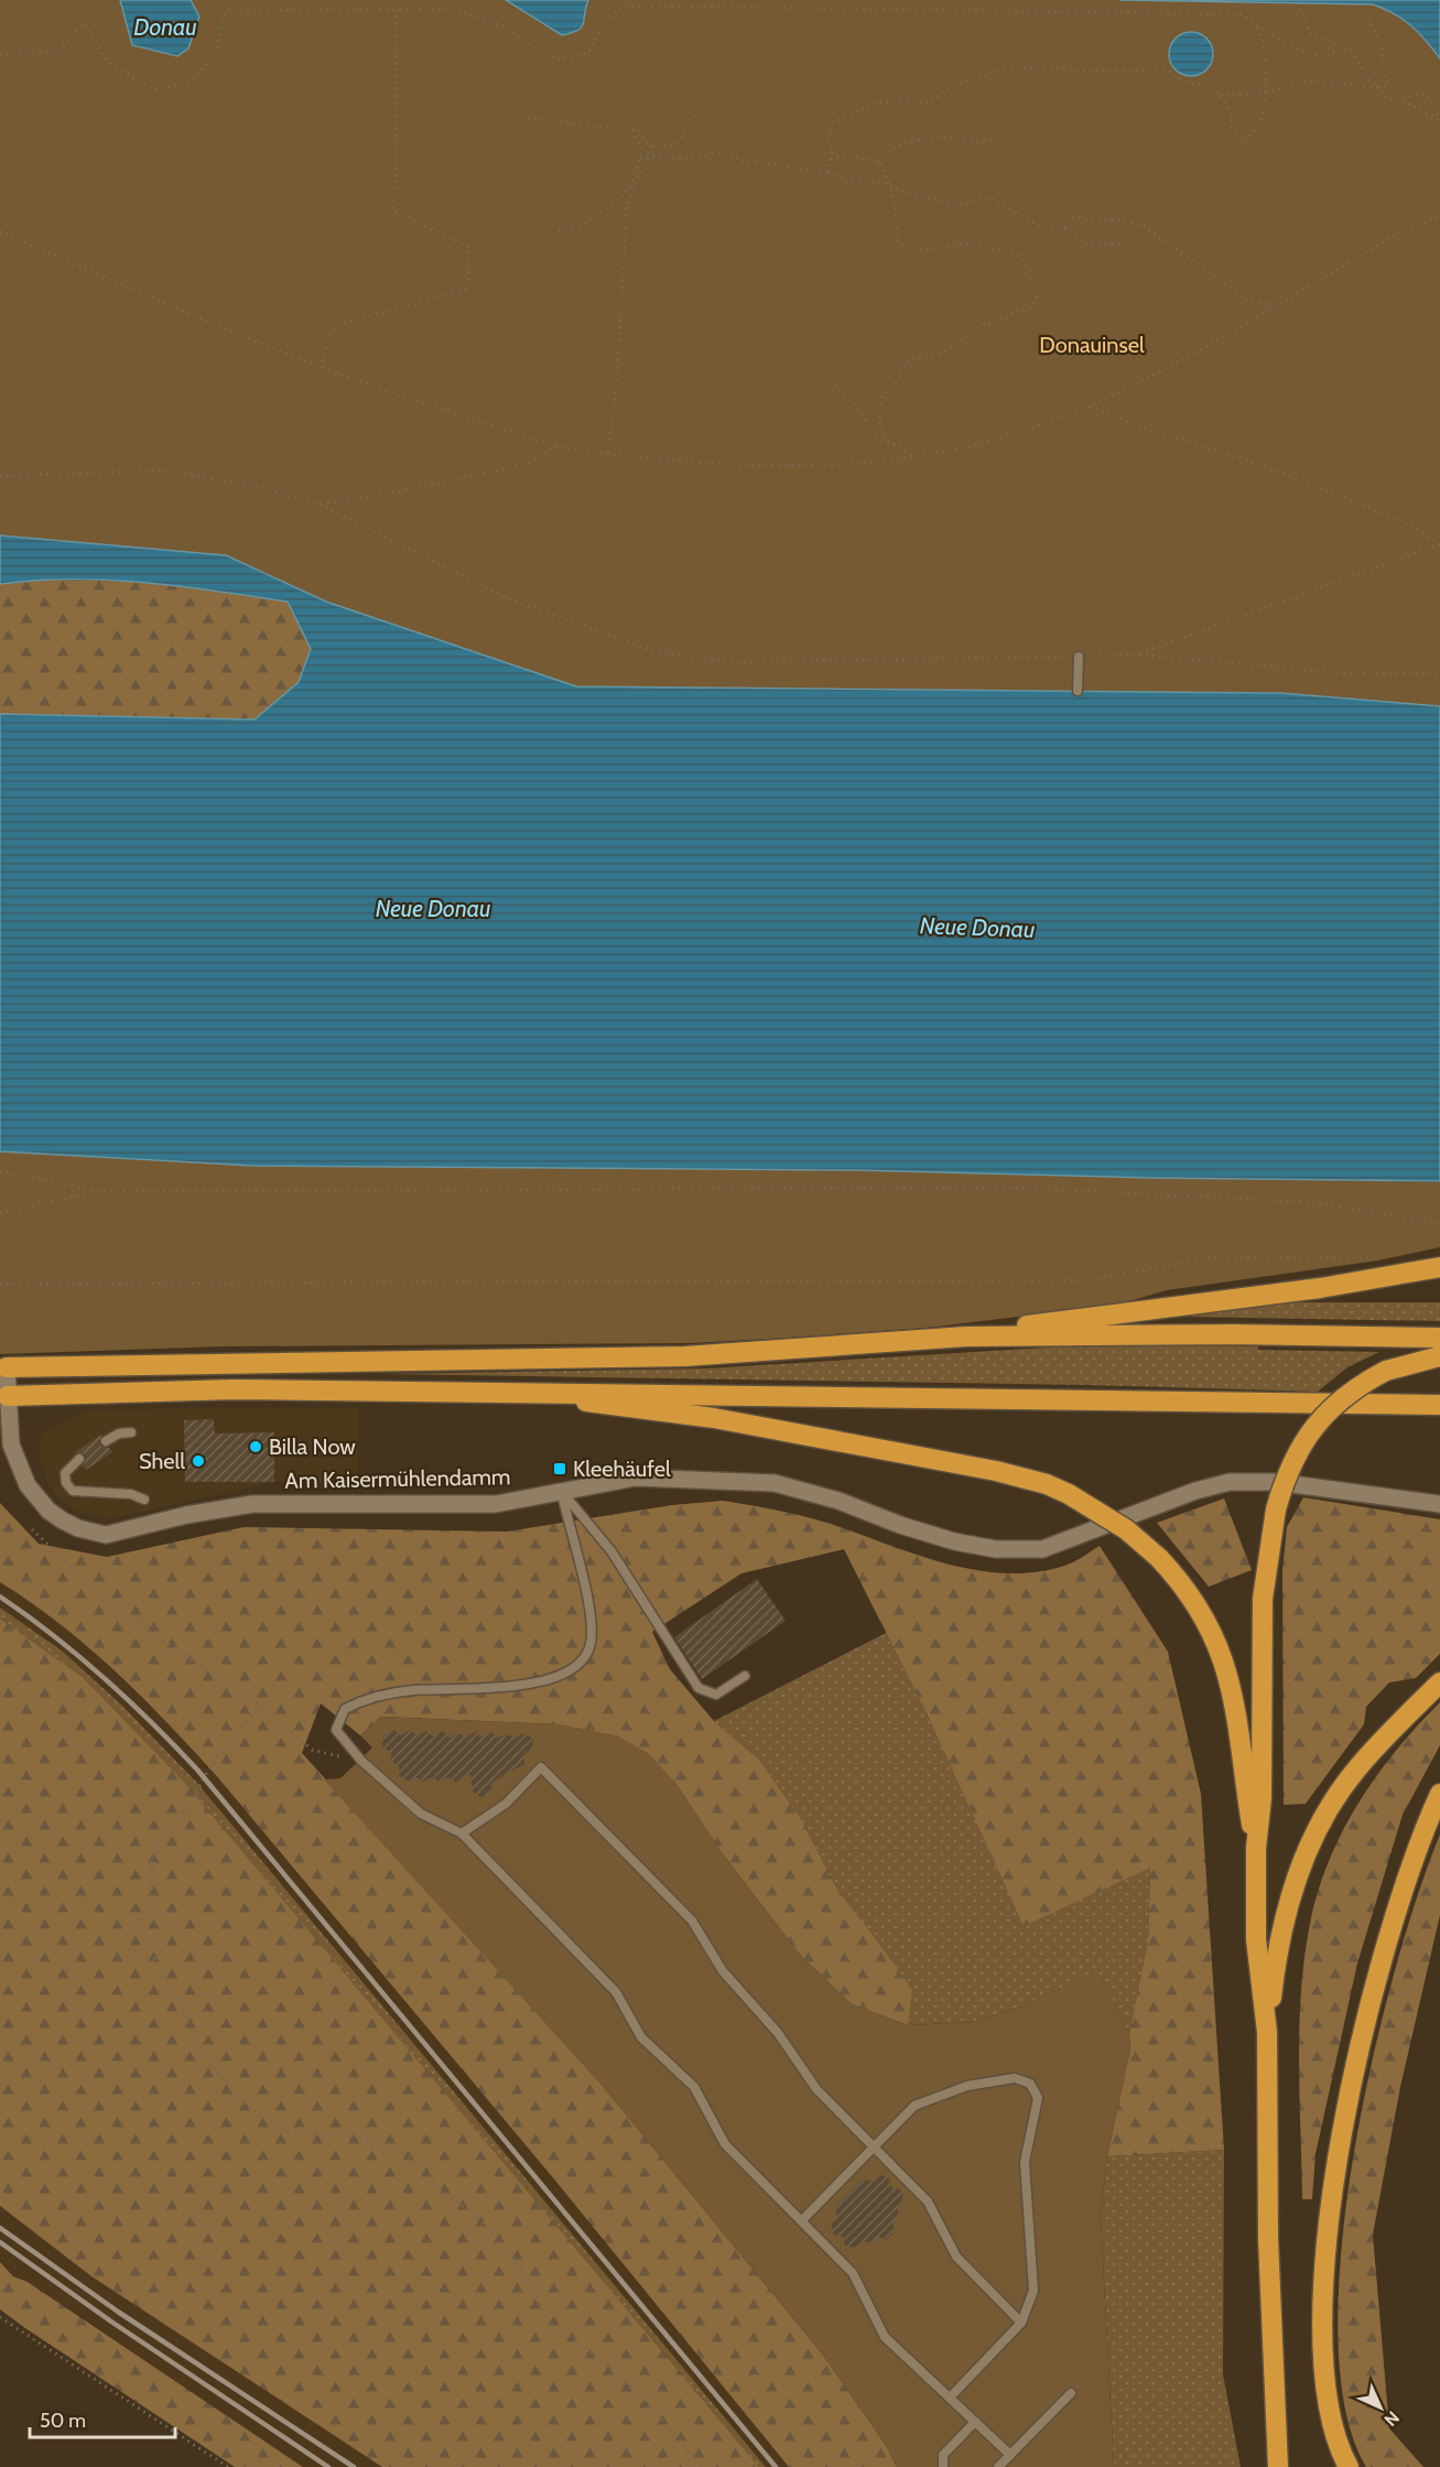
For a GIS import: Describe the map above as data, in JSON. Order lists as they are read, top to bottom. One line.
{"streets":{"street":["Am Kaisermühlendamm"]},"water":["Donau","Neue Donau"],"parks":["Donauinsel"],"places":{"other":["Billa Now","Shell"],"transit":["Kleehäufel"]},"scale_bar":"50 m","north":"bottom right"}
